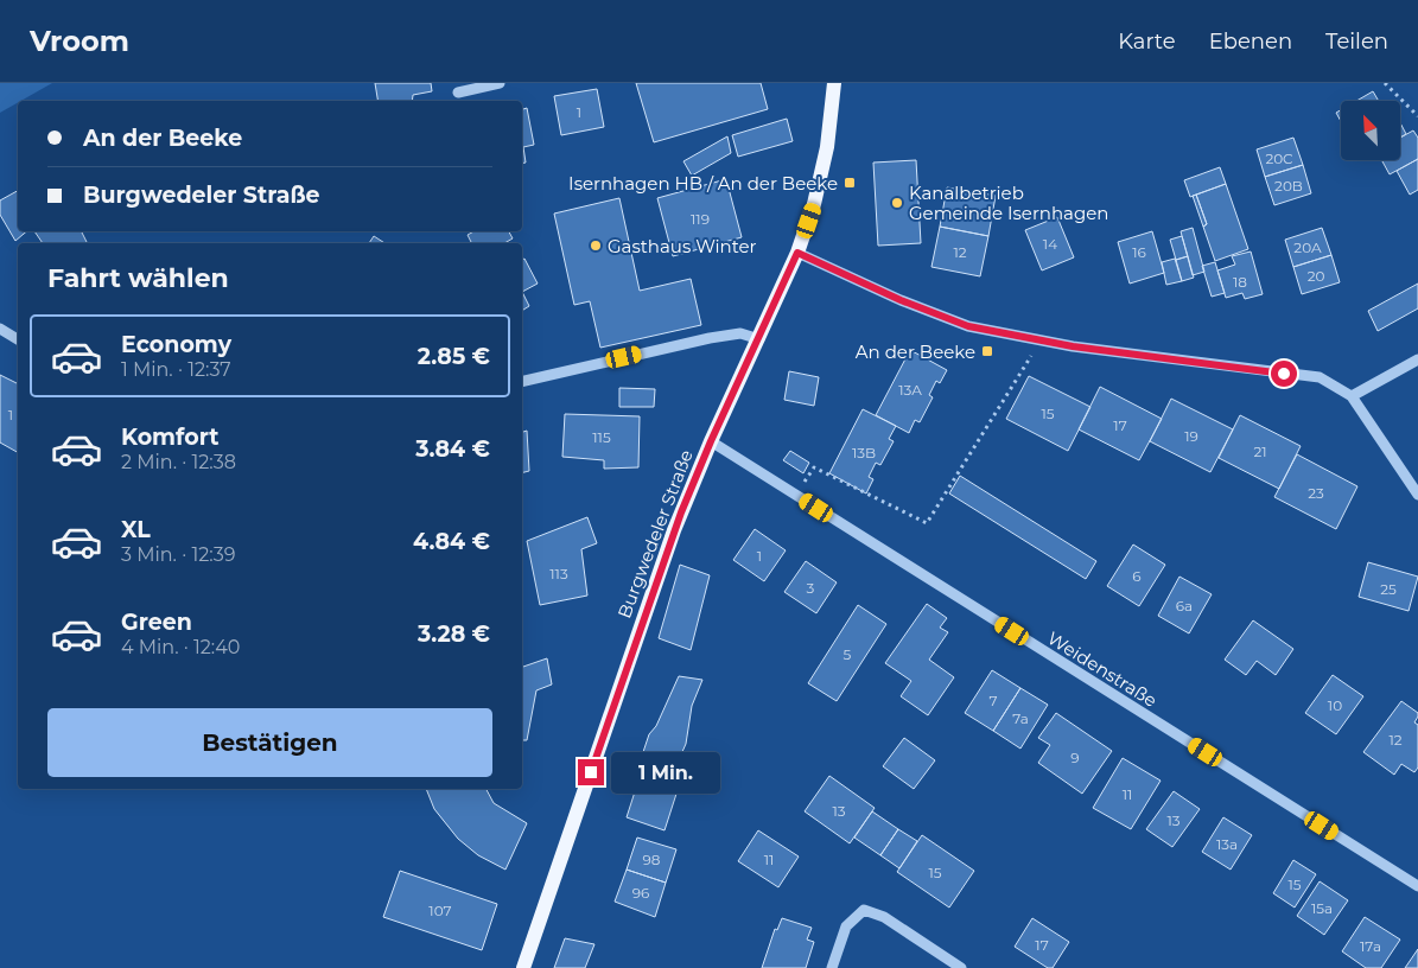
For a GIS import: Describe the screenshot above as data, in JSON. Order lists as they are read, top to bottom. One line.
{"streets":{"main road":["Burgwedeler Straße"],"street":["Weidenstraße"]},"crossings":[["Burgwedeler Straße","Weidenstraße"]],"places":{"transit":["Isernhagen HB / An der Beeke","An der Beeke"],"other":["Kanalbetrieb Gemeinde Isernhagen","Gasthaus Winter"]},"house_numbers":["1","20C","20B","119","14","20A","12","16","20","18","13A","15","1","17","19","115","21","13B","23","1","113","6","3","25","6a","5","7","10","7a","12","9","11","13","13","13a","98","11","15","15","96","15a","107","17","17a"],"north":"top left","page":{"header":"Vroom","nav":["Karte","Ebenen","Teilen"],"banner":["An der Beeke","Burgwedeler Straße"],"heading":"Fahrt wählen","list":[{"name":"Economy","note":"1 Min. · 12:37","value":"2.85 €"},{"name":"Komfort","note":"2 Min. · 12:38","value":"3.84 €"},{"name":"XL","note":"3 Min. · 12:39","value":"4.84 €"},{"name":"Green","note":"4 Min. · 12:40","value":"3.28 €"}],"buttons":"Bestätigen","bubble":"1 Min."}}
